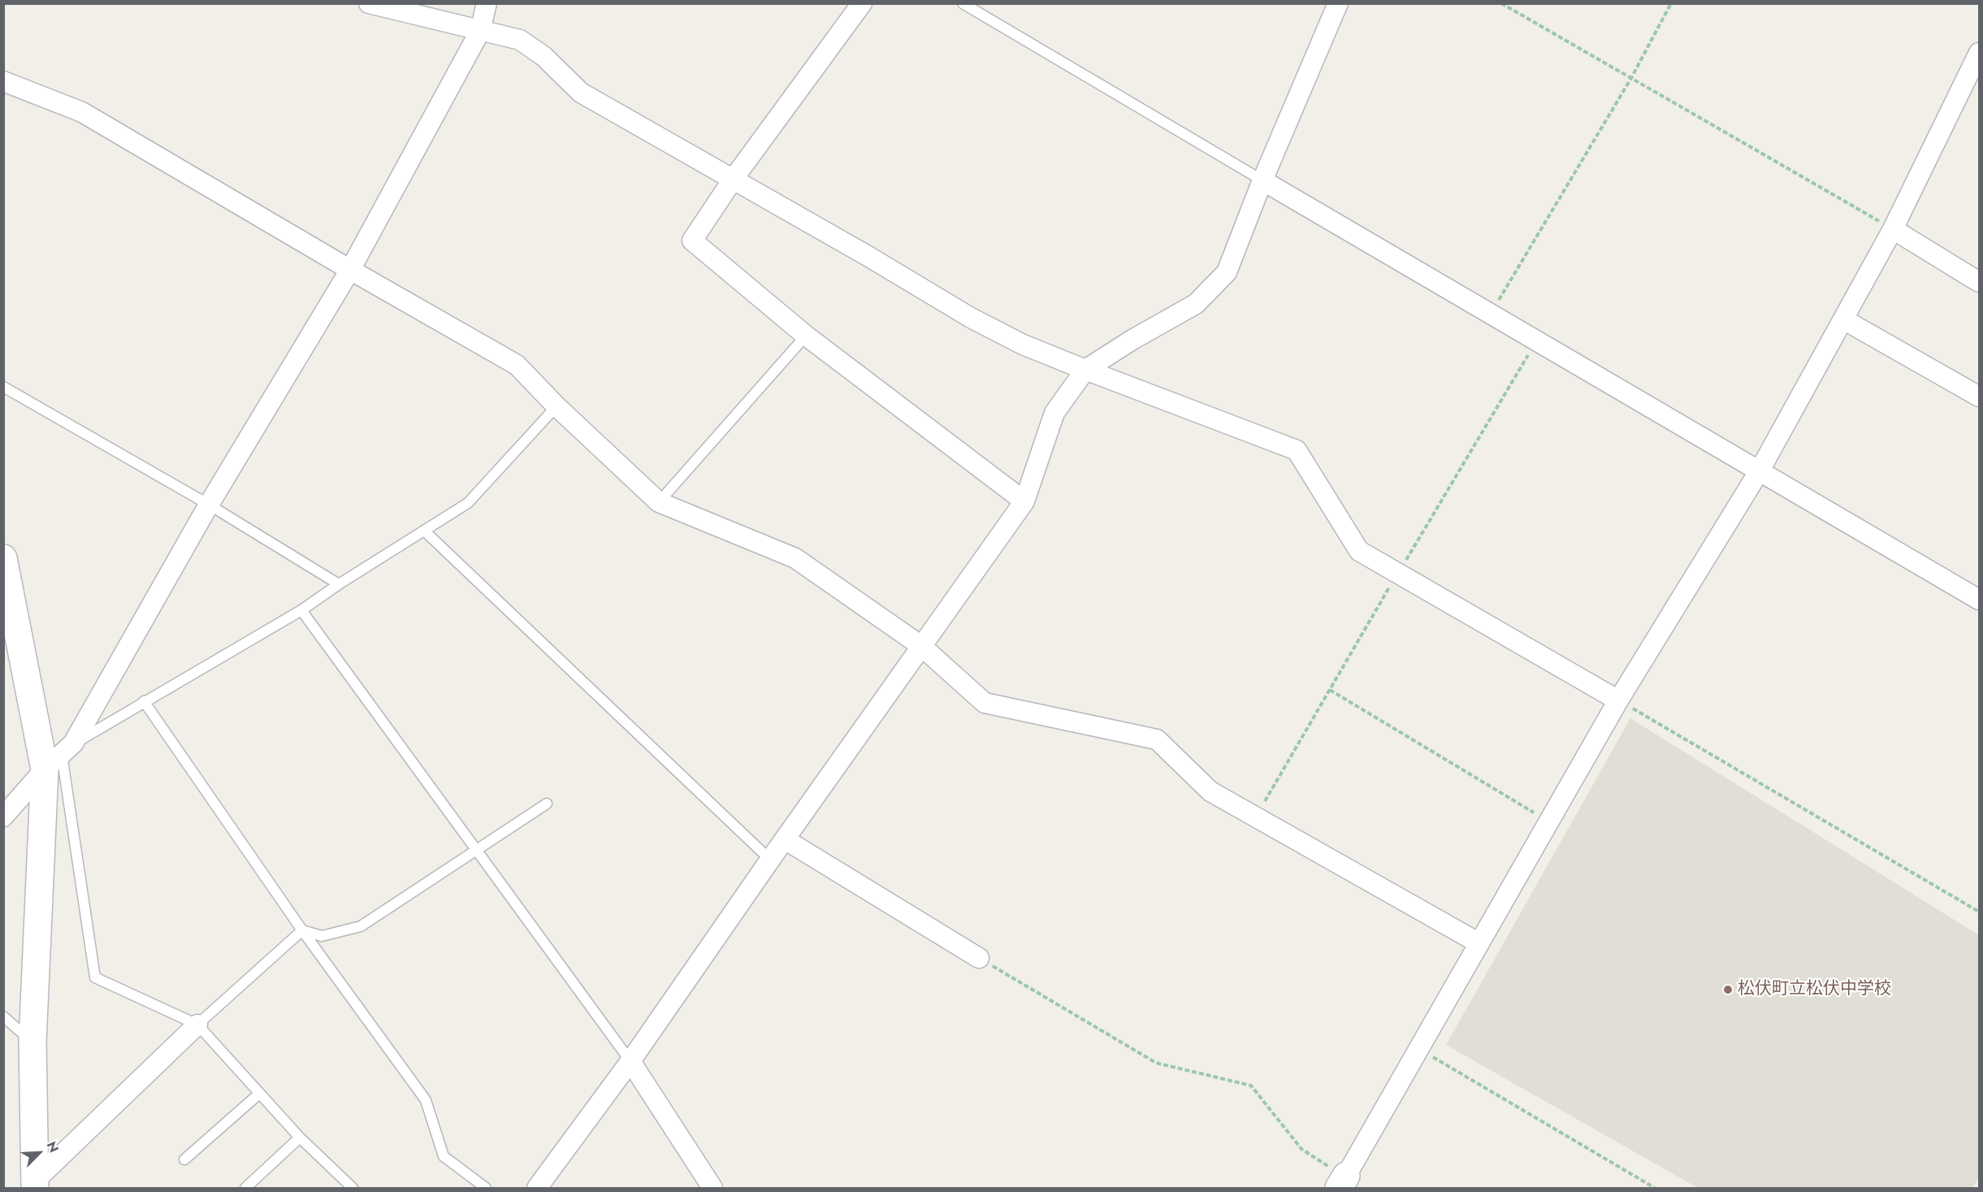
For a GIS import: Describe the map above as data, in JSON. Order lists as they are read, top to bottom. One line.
{"places":["松伏町立松伏中学校"],"north":"top right"}
